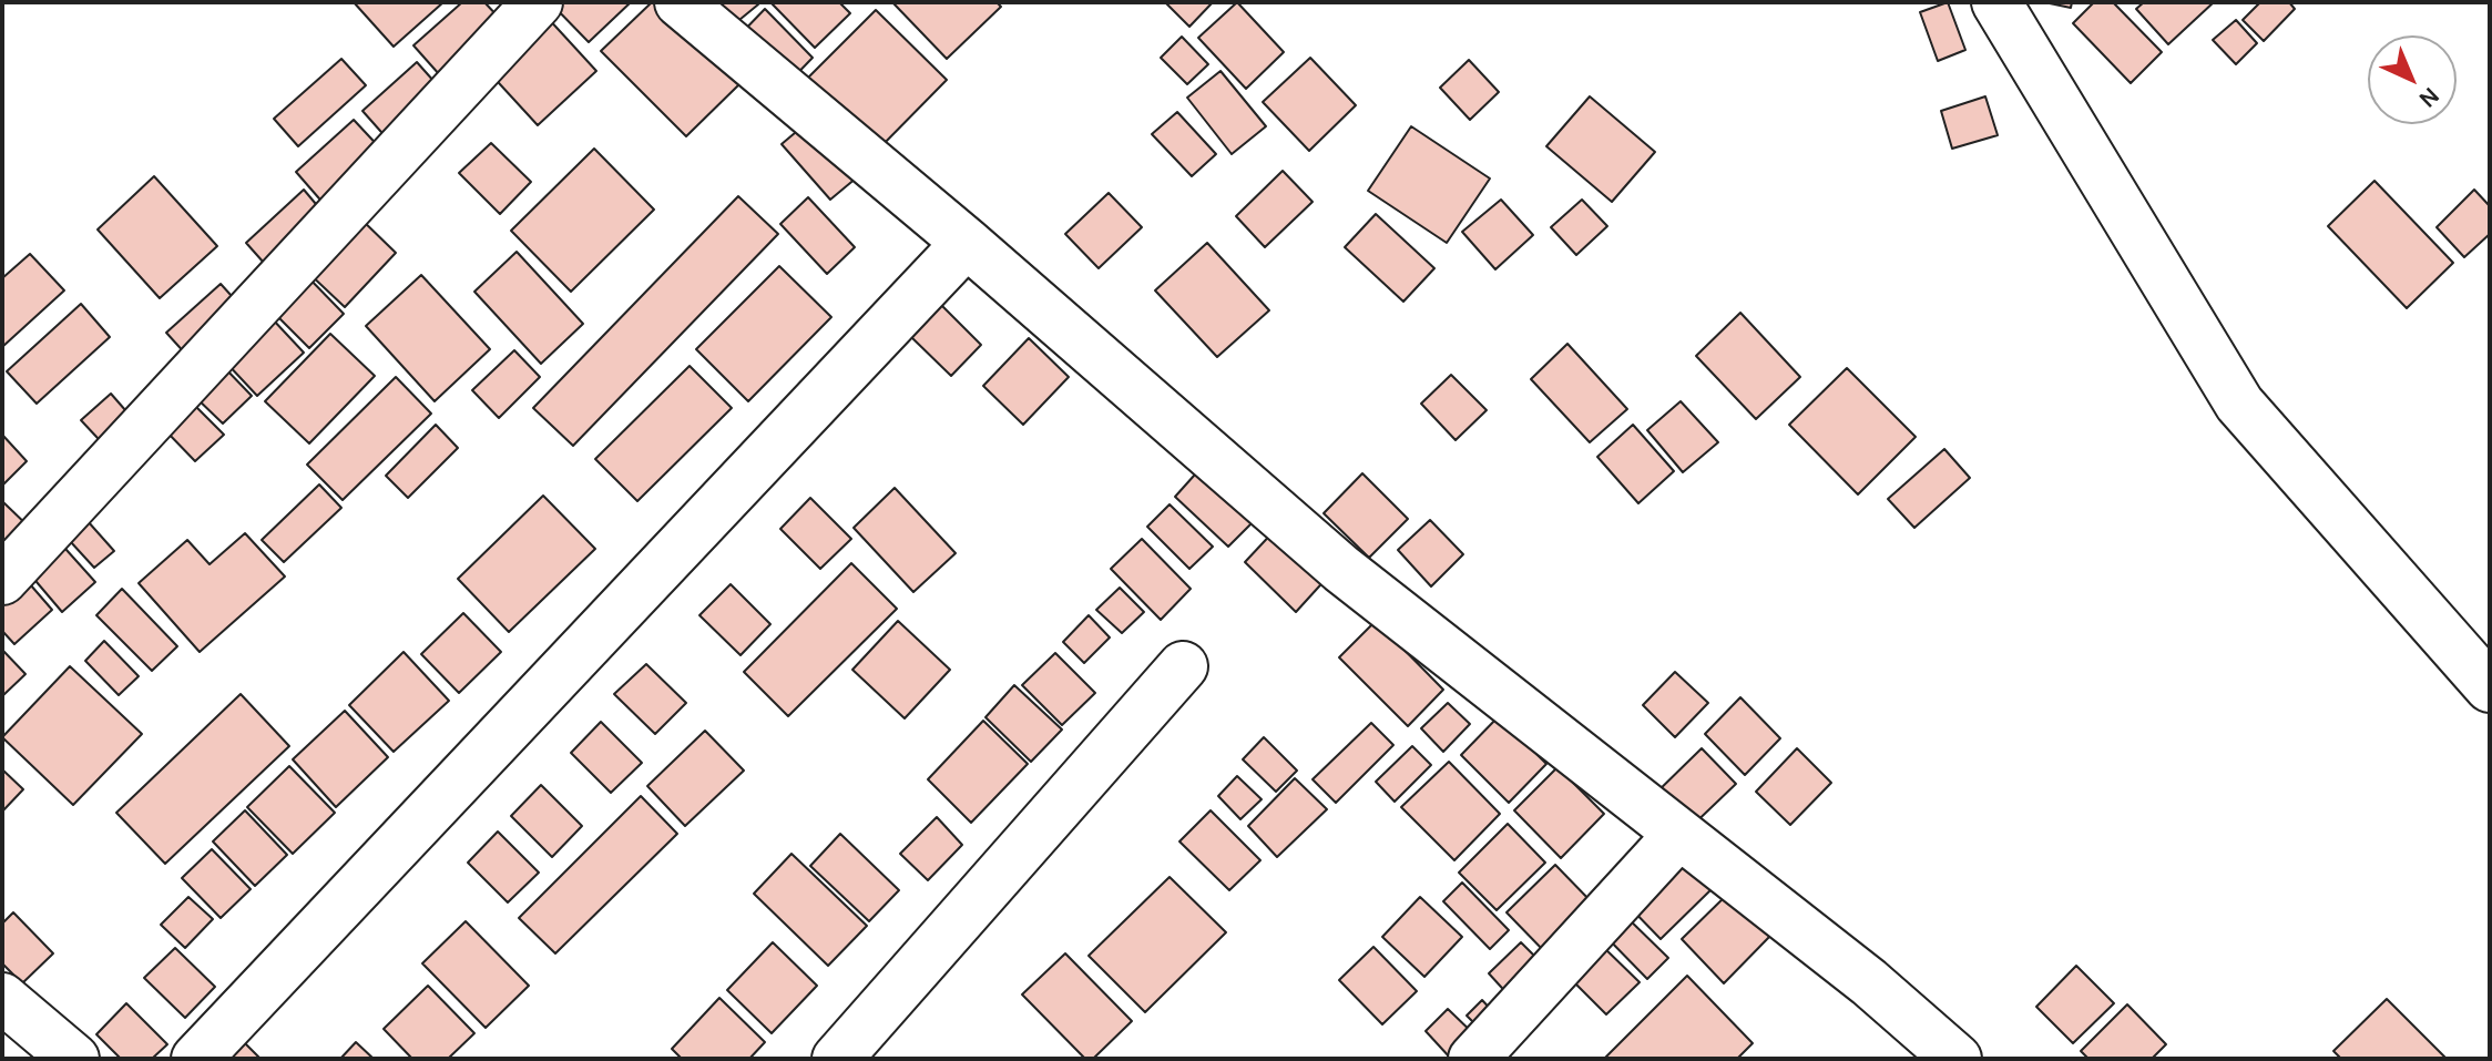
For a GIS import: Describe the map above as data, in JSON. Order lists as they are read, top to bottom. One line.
{"north":"bottom right"}
